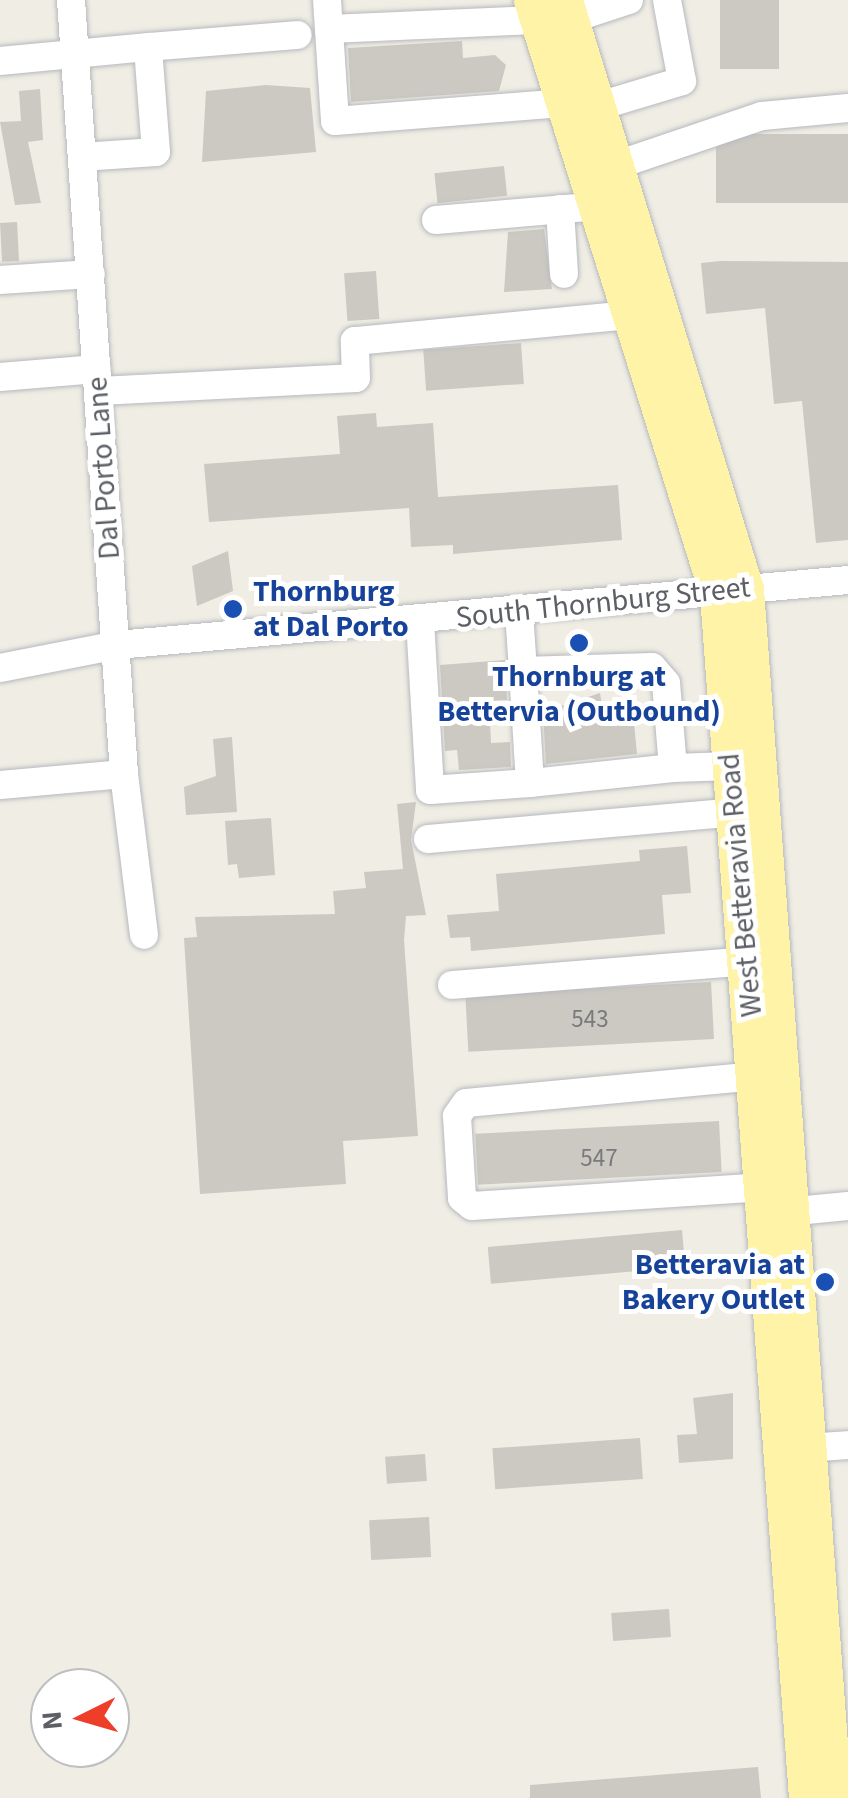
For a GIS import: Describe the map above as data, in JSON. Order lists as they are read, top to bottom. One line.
{"streets":{"main road":["West Betteravia Road"],"street":["Dal Porto Lane","South Thornburg Street"]},"crossings":[["Dal Porto Lane","South Thornburg Street"],["South Thornburg Street","West Betteravia Road"]],"places":["Thornburg at Dal Porto","Thornburg at Bettervia (Outbound)","Betteravia at Bakery Outlet"],"house_numbers":["543","547"],"north":"left"}
